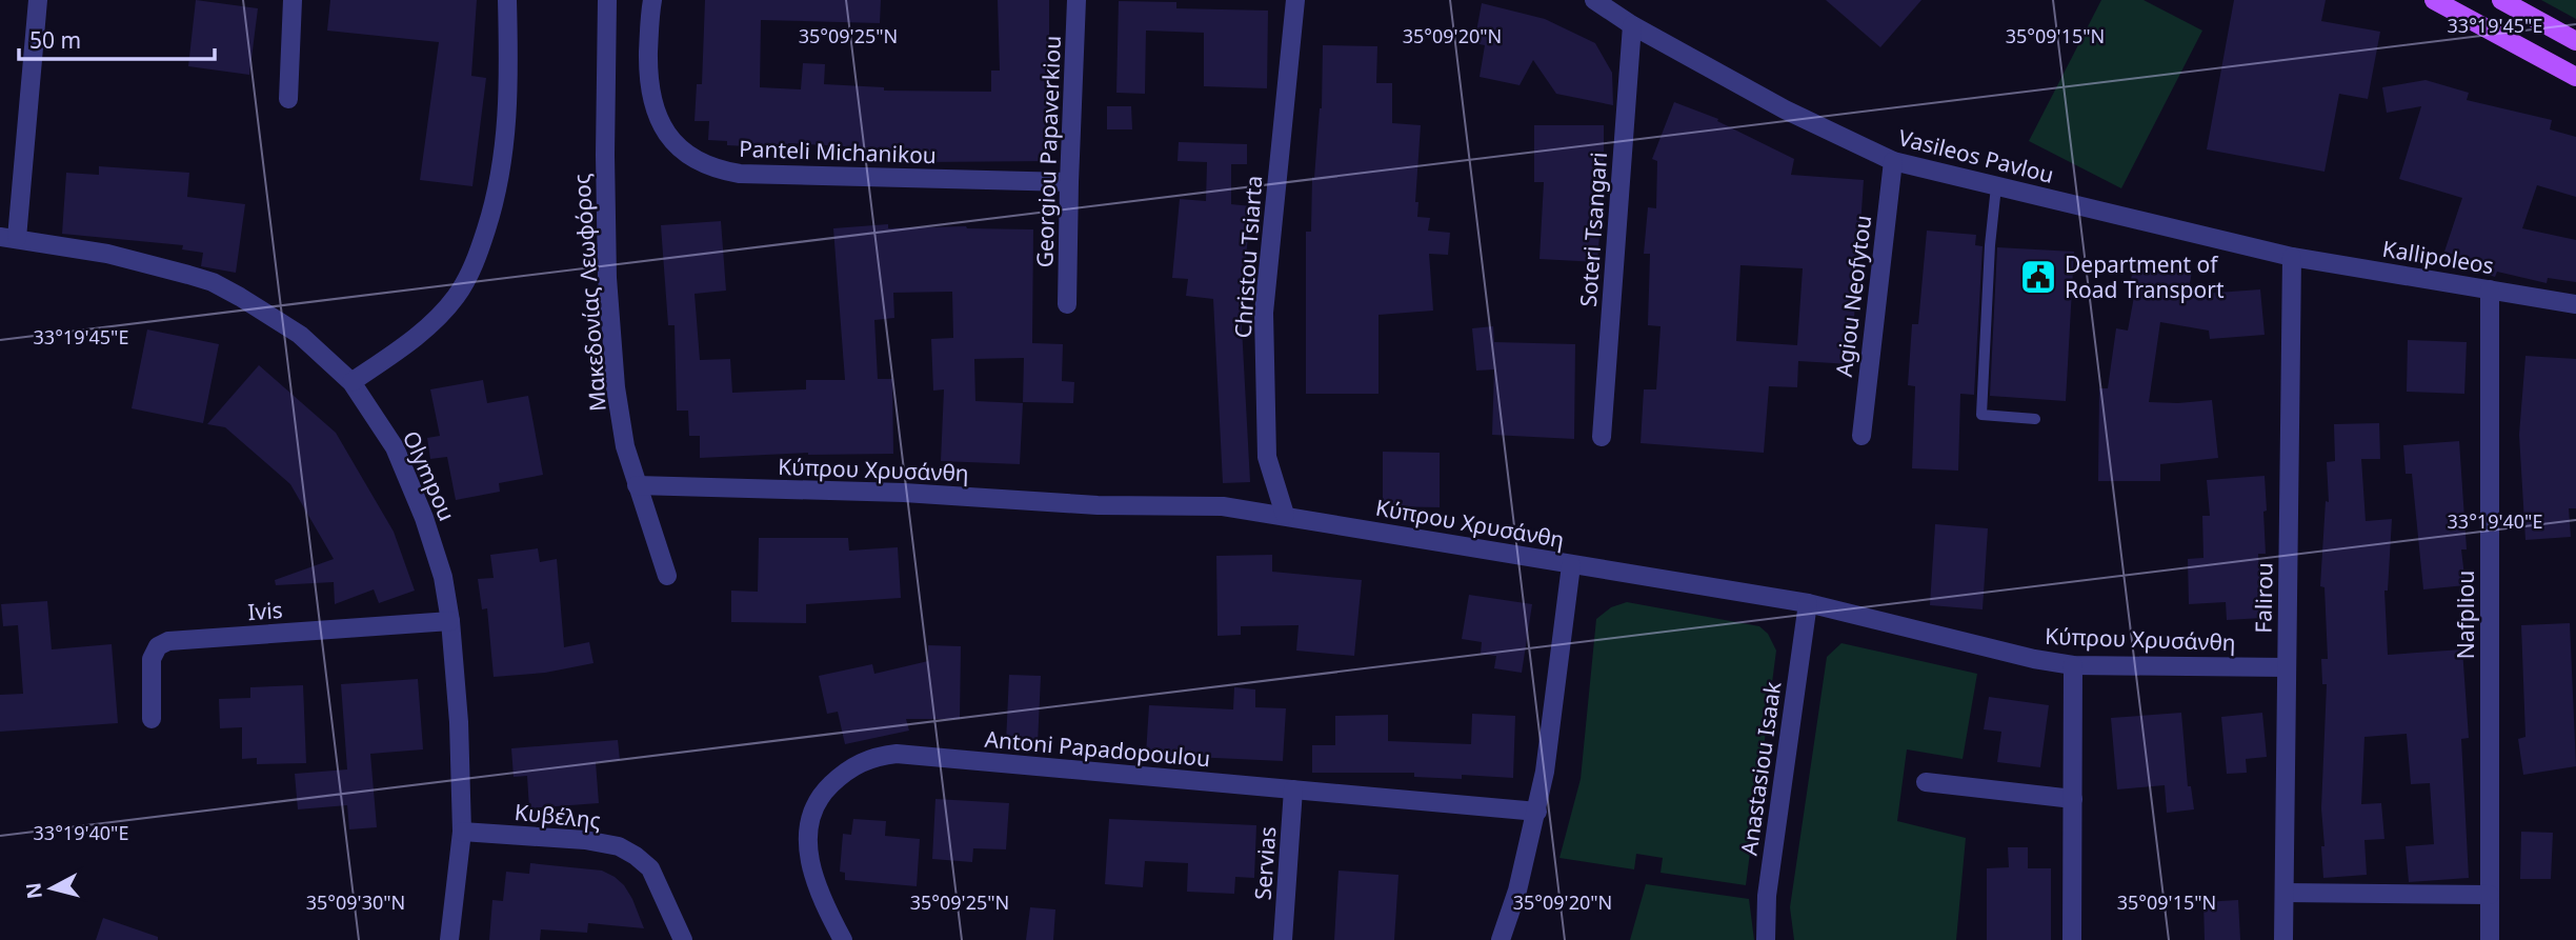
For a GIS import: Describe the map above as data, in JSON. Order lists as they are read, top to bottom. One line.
{"streets":{"street":["Panteli Michanikou","Georgiou Papaverkiou","Vasileos Pavlou","Soteri Tsangari","Christou Tsiarta","Kallipoleos","Μακεδονίας Λεωφόρος","Agiou Neofytou","Κύπρου Χρυσάνθη","Olympou","Falirou","Ivis","Nafpliou","Antoni Papadopoulou","Anastasiou Isaak","Κυβέλης","Servias"]},"crossings":[["Panteli Michanikou","Georgiou Papaverkiou"],["Vasileos Pavlou","Soteri Tsangari"],["Vasileos Pavlou","Kallipoleos"],["Vasileos Pavlou","Agiou Neofytou"],["Vasileos Pavlou","Falirou"],["Christou Tsiarta","Κύπρου Χρυσάνθη"],["Kallipoleos","Falirou"],["Kallipoleos","Nafpliou"],["Μακεδονίας Λεωφόρος","Κύπρου Χρυσάνθη"],["Κύπρου Χρυσάνθη","Falirou"],["Κύπρου Χρυσάνθη","Anastasiou Isaak"],["Olympou","Ivis"],["Olympou","Κυβέλης"],["Antoni Papadopoulou","Servias"]],"places":{"public building":["Department of Road Transport"]},"scale_bar":"50 m","north":"left","coordinates":["33°19'45\"E","35°09'25\"N","35°09'20\"N","35°09'15\"N","33°19'40\"E","35°09'30\"N"]}
